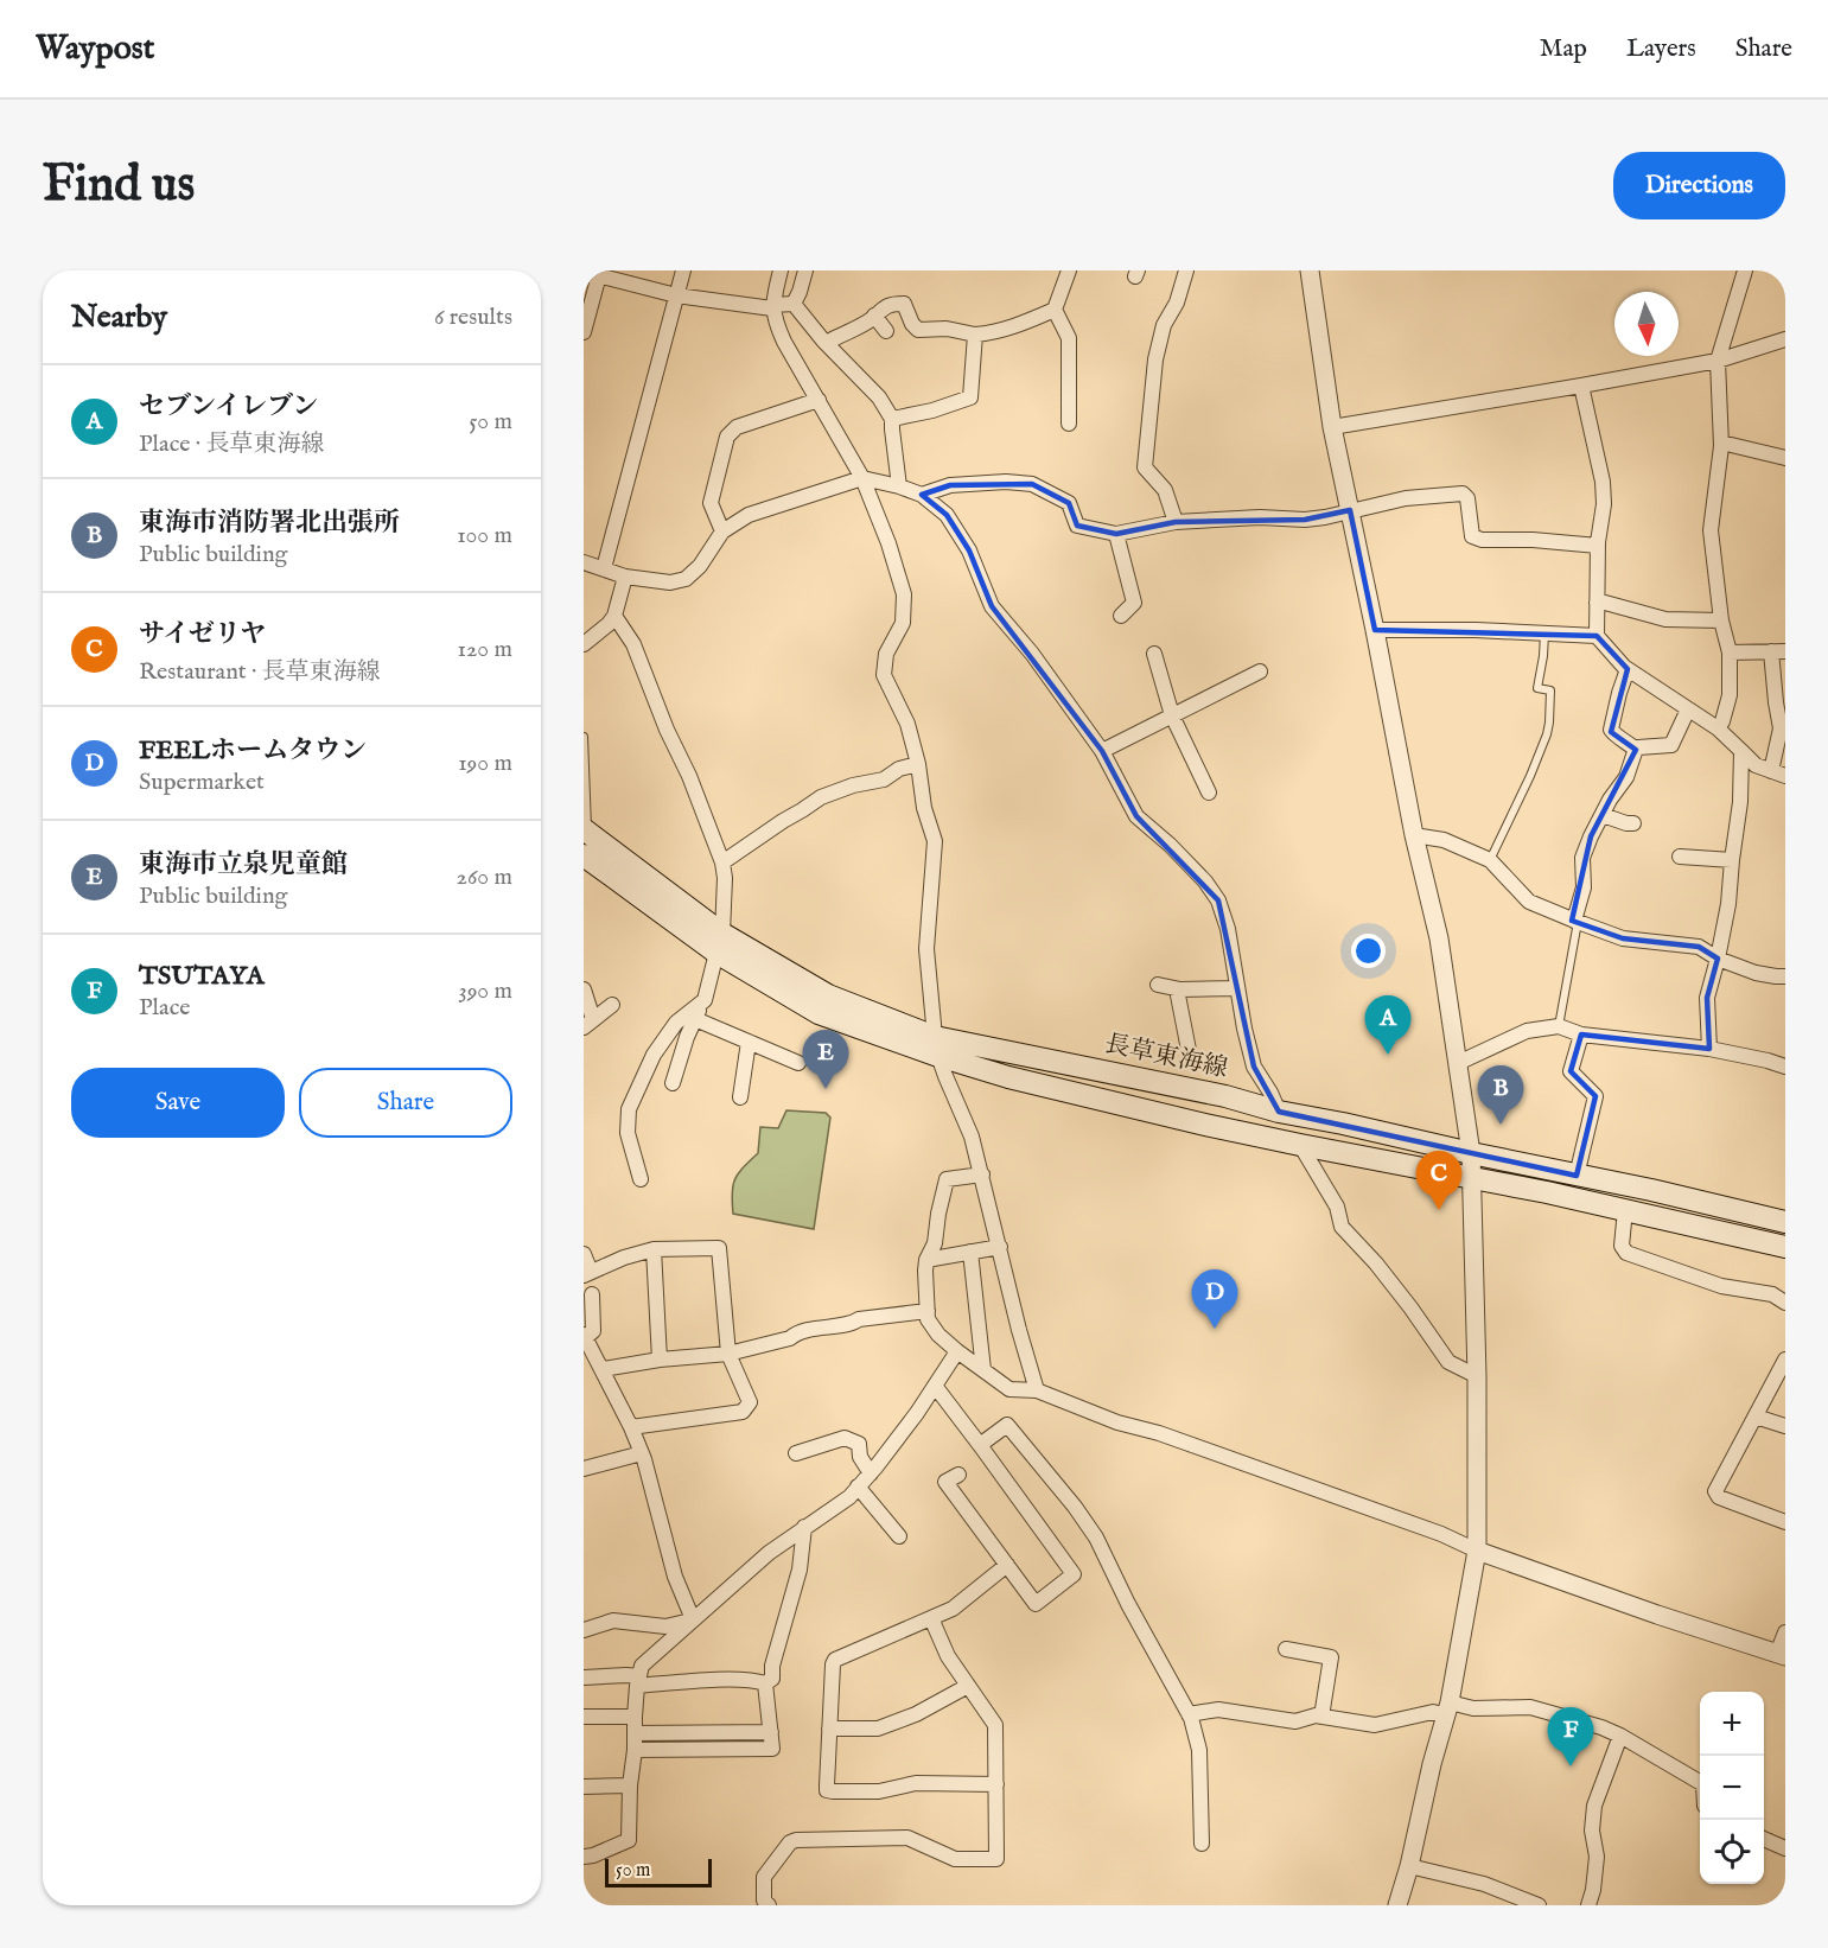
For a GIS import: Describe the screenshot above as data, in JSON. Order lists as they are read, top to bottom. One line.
{"streets":{"main road":["長草東海線"]},"scale_bar":"50 m","north":"bottom","page":{"header":"Waypost","nav":["Map","Layers","Share"],"buttons":["Directions",["Save","Share"]],"title":"Find us","heading":["Nearby","6 results"],"list":[{"mark":"A","name":"セブンイレブン","note":"Place · 長草東海線","value":"50 m"},{"mark":"B","name":"東海市消防署北出張所","note":"Public building","value":"100 m"},{"mark":"C","name":"サイゼリヤ","note":"Restaurant · 長草東海線","value":"120 m"},{"mark":"D","name":"FEELホームタウン","note":"Supermarket","value":"190 m"},{"mark":"E","name":"東海市立泉児童館","note":"Public building","value":"260 m"},{"mark":"F","name":"TSUTAYA","note":"Place","value":"390 m"}],"pins":["A","E","B","C","D","F"],"map_buttons":["+","−"],"scale":"50 m"}}
